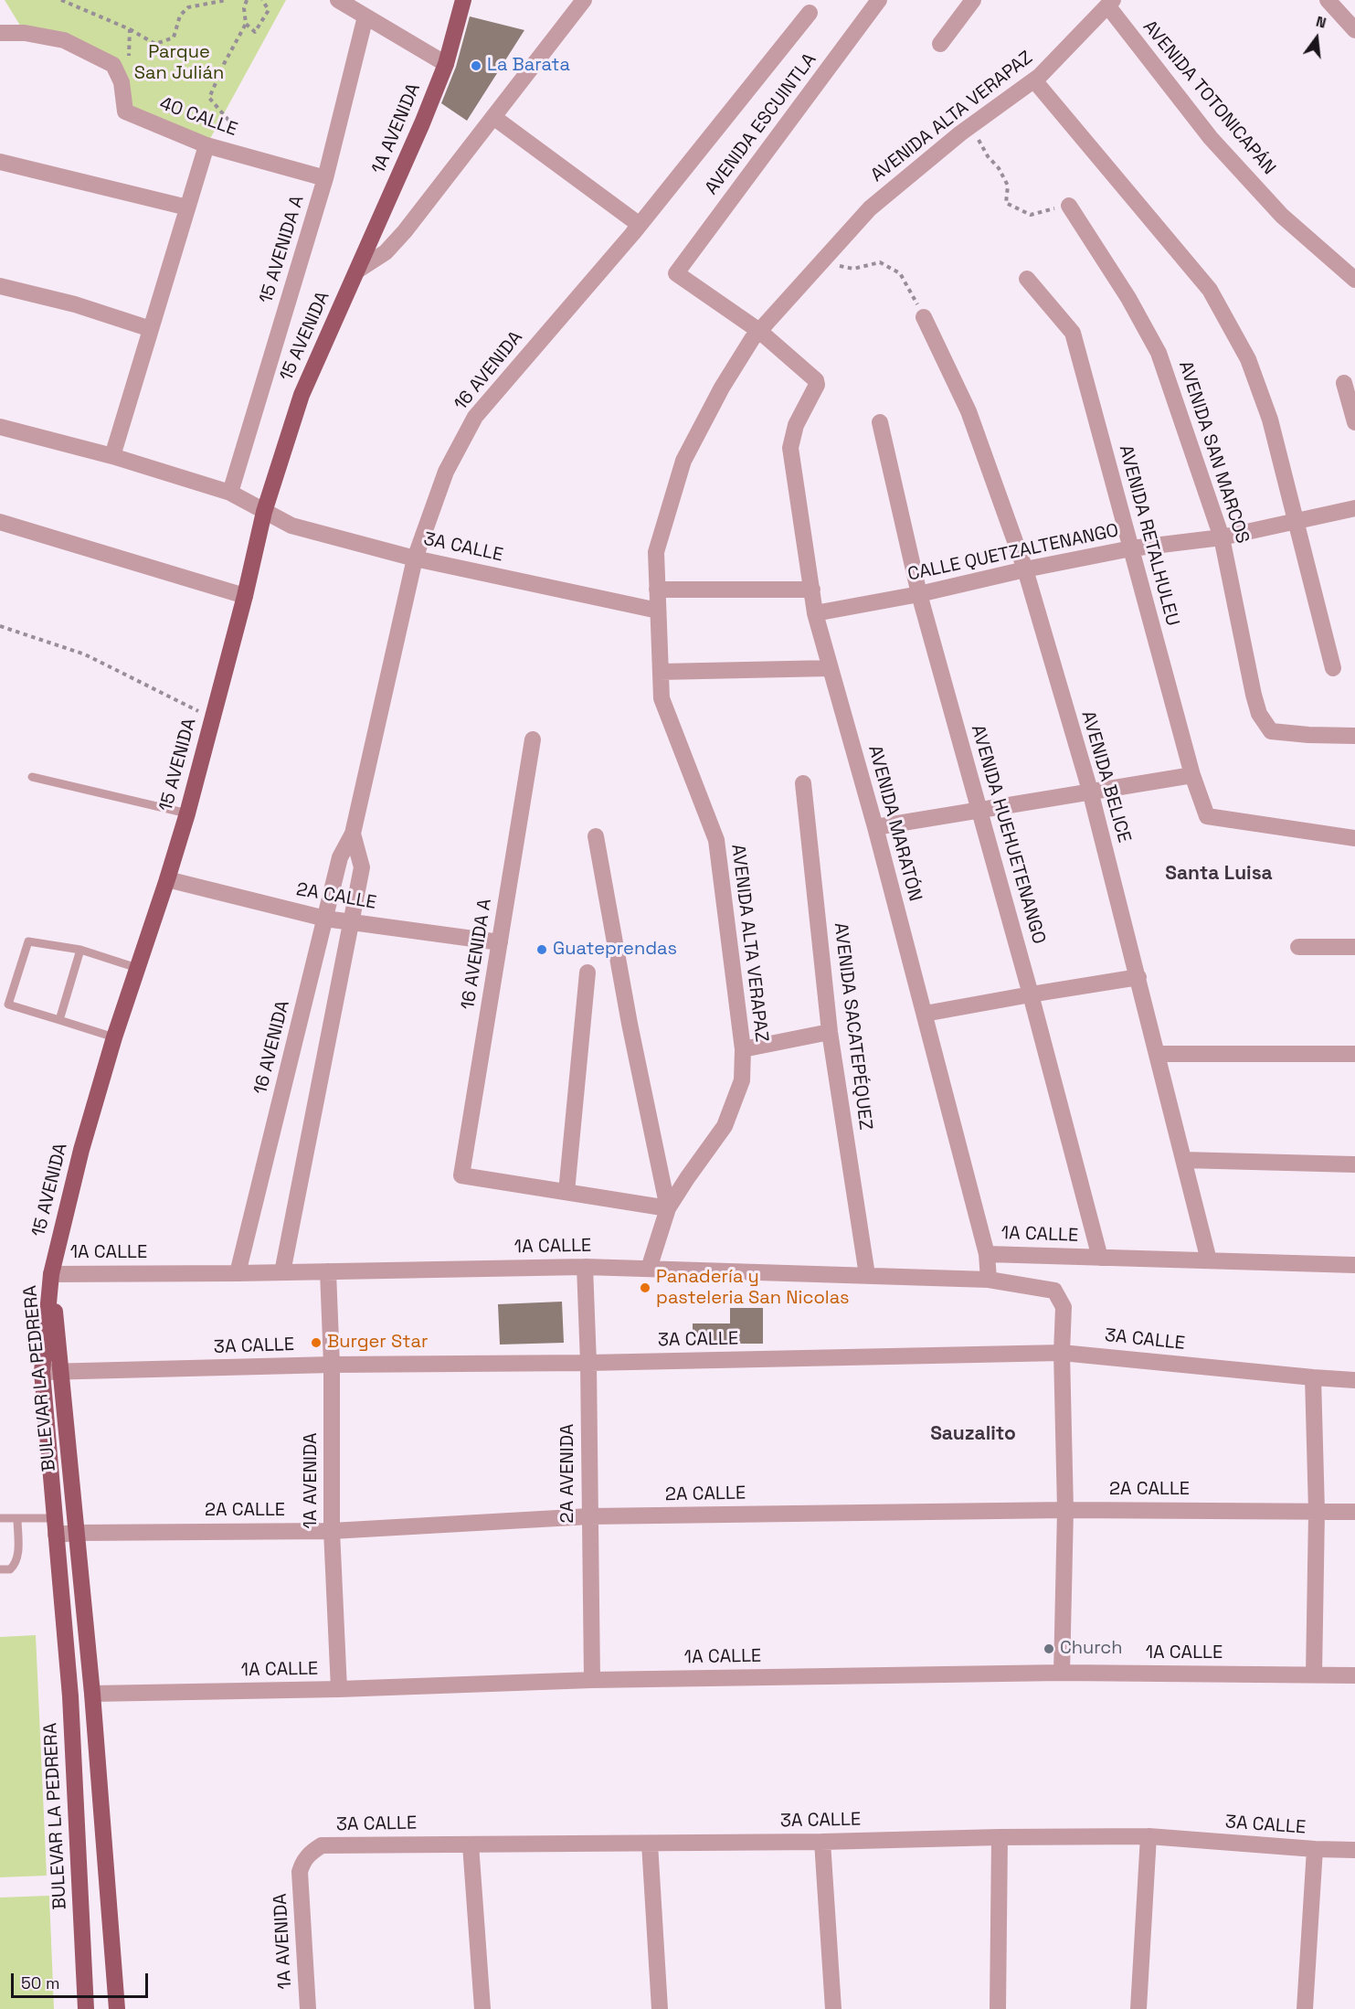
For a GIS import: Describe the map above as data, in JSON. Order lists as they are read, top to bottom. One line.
{"streets":{"main road":["1A AVENIDA","15 AVENIDA","BULEVAR LA PEDRERA"],"street":["AVENIDA TOTONICAPÁN","40 CALLE","AVENIDA ALTA VERAPAZ","AVENIDA ESCUINTLA","15 AVENIDA A","16 AVENIDA","AVENIDA SAN MARCOS","AVENIDA RETALHULEU","3A CALLE","CALLE QUETZALTENANGO","AVENIDA BELICE","AVENIDA MARATÓN","AVENIDA HUEHUETENANGO","2A CALLE","16 AVENIDA A","AVENIDA SACATEPÉQUEZ","1A CALLE","2A AVENIDA"]},"crossings":[["AVENIDA TOTONICAPÁN","AVENIDA ALTA VERAPAZ"],["40 CALLE","15 AVENIDA A"],["AVENIDA ALTA VERAPAZ","AVENIDA ESCUINTLA"],["AVENIDA ALTA VERAPAZ","3A CALLE"],["AVENIDA ALTA VERAPAZ","AVENIDA MARATÓN"],["AVENIDA ALTA VERAPAZ","1A CALLE"],["AVENIDA ESCUINTLA","AVENIDA MARATÓN"],["1A AVENIDA","15 AVENIDA"],["1A AVENIDA","3A CALLE"],["1A AVENIDA","2A CALLE"],["1A AVENIDA","1A CALLE"],["15 AVENIDA A","3A CALLE"],["15 AVENIDA","3A CALLE"],["15 AVENIDA","2A CALLE"],["15 AVENIDA","1A CALLE"],["15 AVENIDA","BULEVAR LA PEDRERA"],["16 AVENIDA","3A CALLE"],["16 AVENIDA","2A CALLE"],["16 AVENIDA","1A CALLE"],["AVENIDA SAN MARCOS","CALLE QUETZALTENANGO"],["AVENIDA RETALHULEU","CALLE QUETZALTENANGO"],["3A CALLE","1A CALLE"],["3A CALLE","BULEVAR LA PEDRERA"],["3A CALLE","2A AVENIDA"],["CALLE QUETZALTENANGO","AVENIDA BELICE"],["CALLE QUETZALTENANGO","AVENIDA MARATÓN"],["CALLE QUETZALTENANGO","AVENIDA HUEHUETENANGO"],["AVENIDA BELICE","1A CALLE"],["AVENIDA MARATÓN","1A CALLE"],["AVENIDA HUEHUETENANGO","1A CALLE"],["2A CALLE","16 AVENIDA A"],["2A CALLE","BULEVAR LA PEDRERA"],["2A CALLE","2A AVENIDA"],["AVENIDA SACATEPÉQUEZ","1A CALLE"],["1A CALLE","BULEVAR LA PEDRERA"],["1A CALLE","2A AVENIDA"]],"districts":["Santa Luisa","Sauzalito"],"parks":["Parque San Julián"],"places":["La Barata","Guateprendas","Panadería y pasteleria San Nicolas","Burger Star","Church"],"scale_bar":"50 m","north":"top"}
